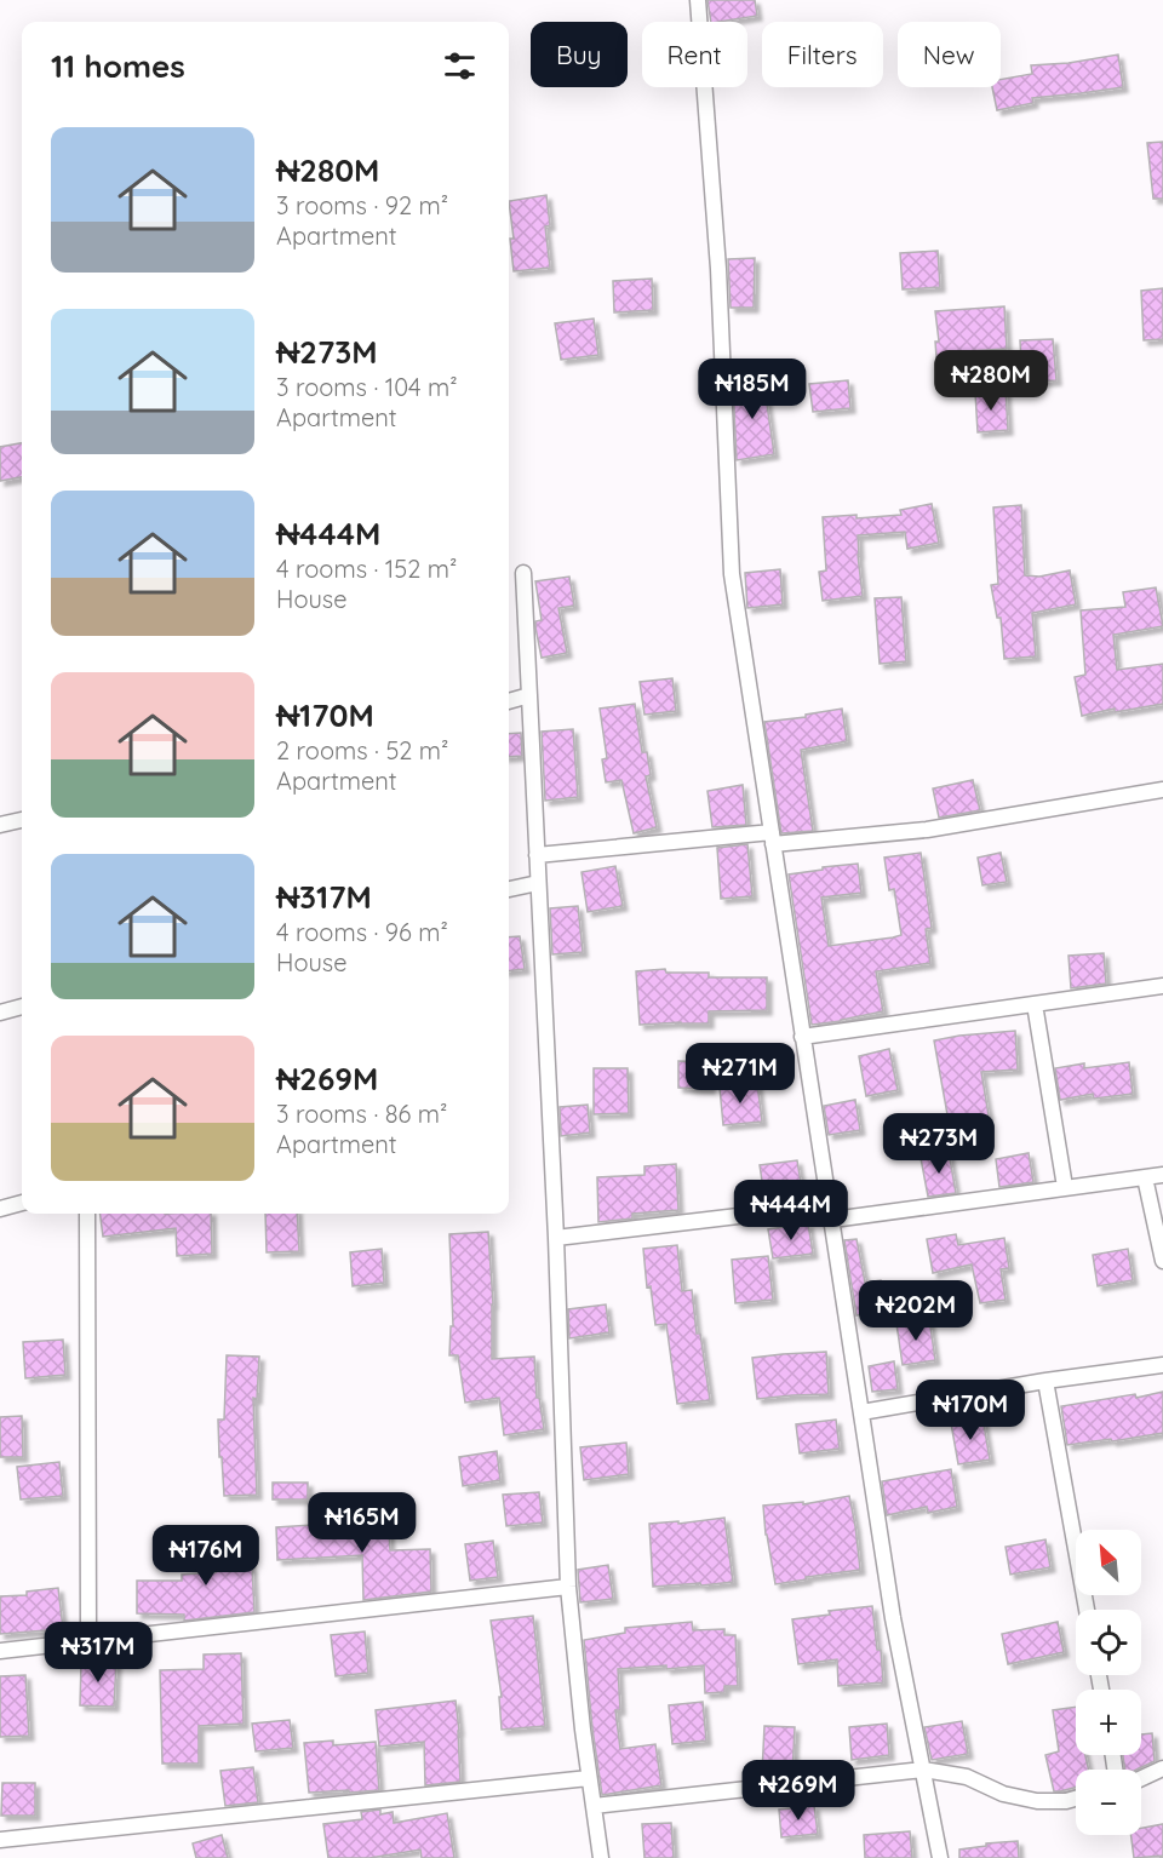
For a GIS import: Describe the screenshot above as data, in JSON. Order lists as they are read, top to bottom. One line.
{"north":"top left","page":{"chip":["Buy","Rent","Filters","New"],"heading":"11 homes","list":[{"name":"₦280M","note":"3 rooms · 92 m² · Apartment"},{"name":"₦273M","note":"3 rooms · 104 m² · Apartment"},{"name":"₦444M","note":"4 rooms · 152 m² · House"},{"name":"₦170M","note":"2 rooms · 52 m² · Apartment"},{"name":"₦317M","note":"4 rooms · 96 m² · House"},{"name":"₦269M","note":"3 rooms · 86 m² · Apartment"}],"price":["₦280M","₦185M","₦271M","₦273M","₦444M","₦202M","₦170M","₦165M","₦176M","₦317M","₦269M"],"map_buttons":["+","−"]}}
